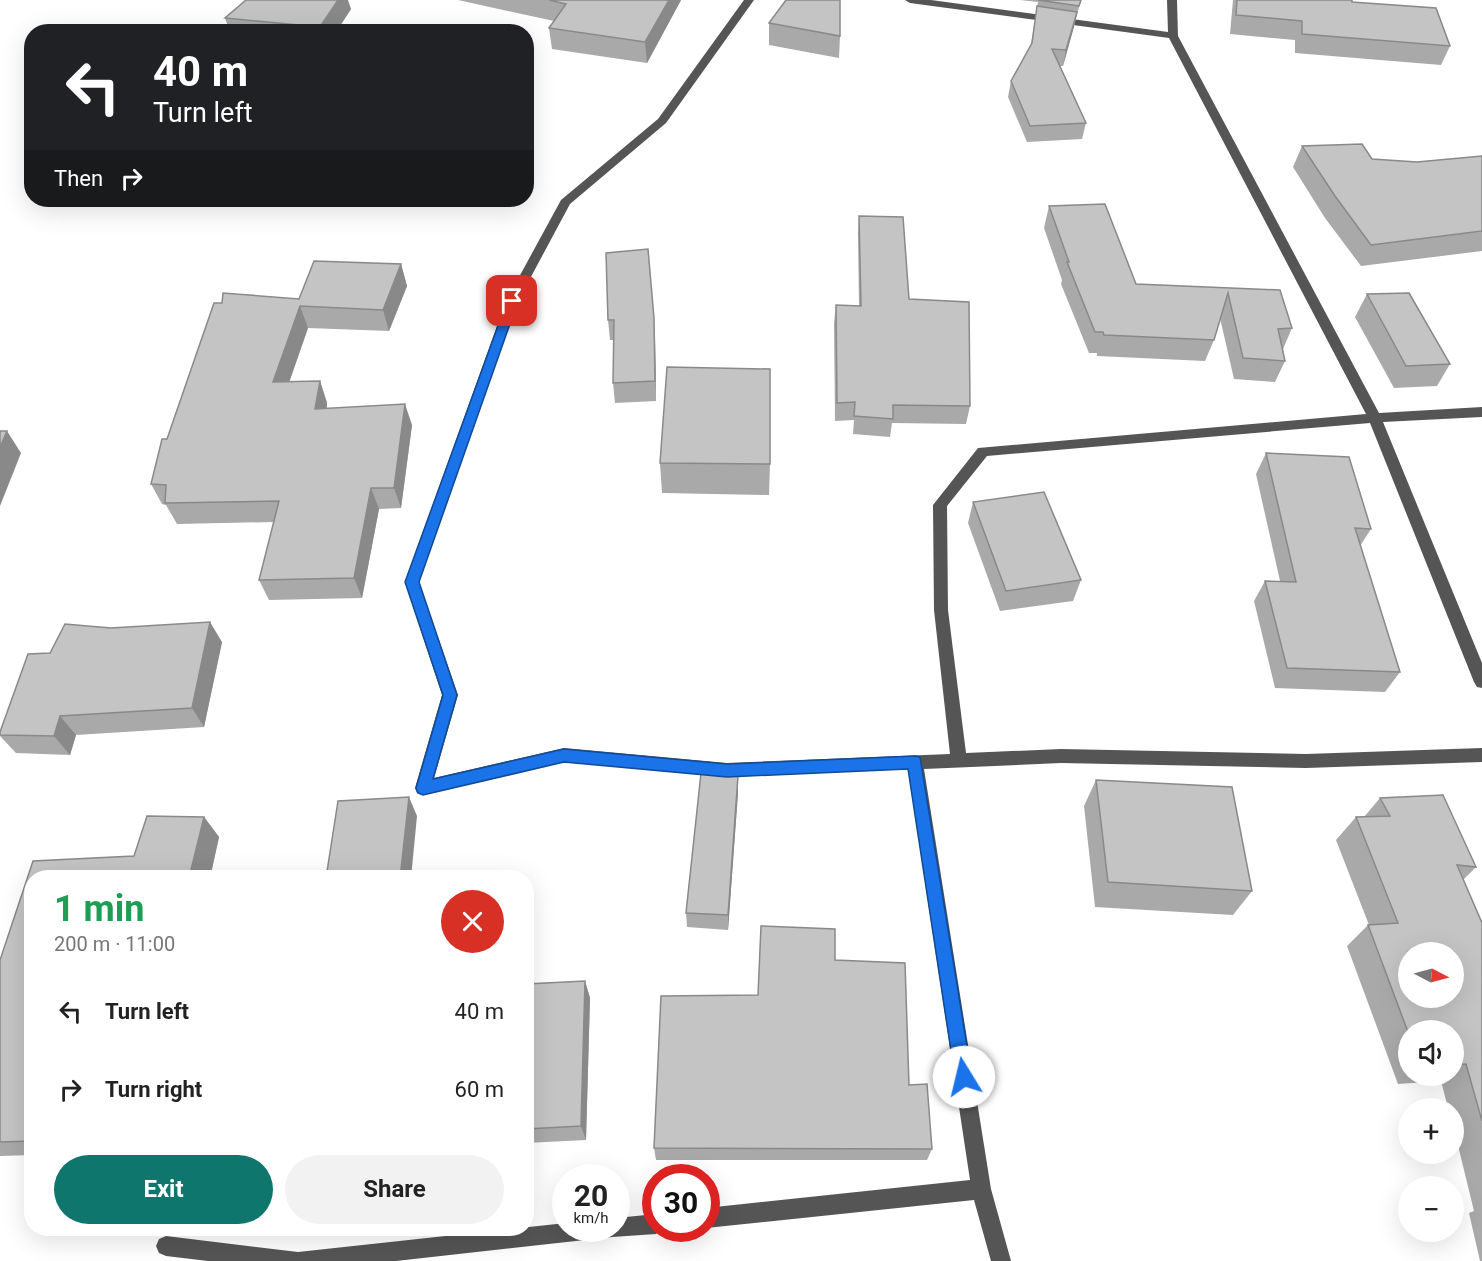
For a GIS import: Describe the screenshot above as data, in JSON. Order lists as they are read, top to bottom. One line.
{"north":"right","page":{"turn":["40 m","Turn left"],"then":"Then","heading":["1 min","200 m · 11:00"],"map_buttons":["+","−"],"list":[{"name":"Turn left","value":"40 m"},{"name":"Turn right","value":"60 m"}],"buttons":["Exit","Share"],"speed":"20 km/h","limit":"30"}}
